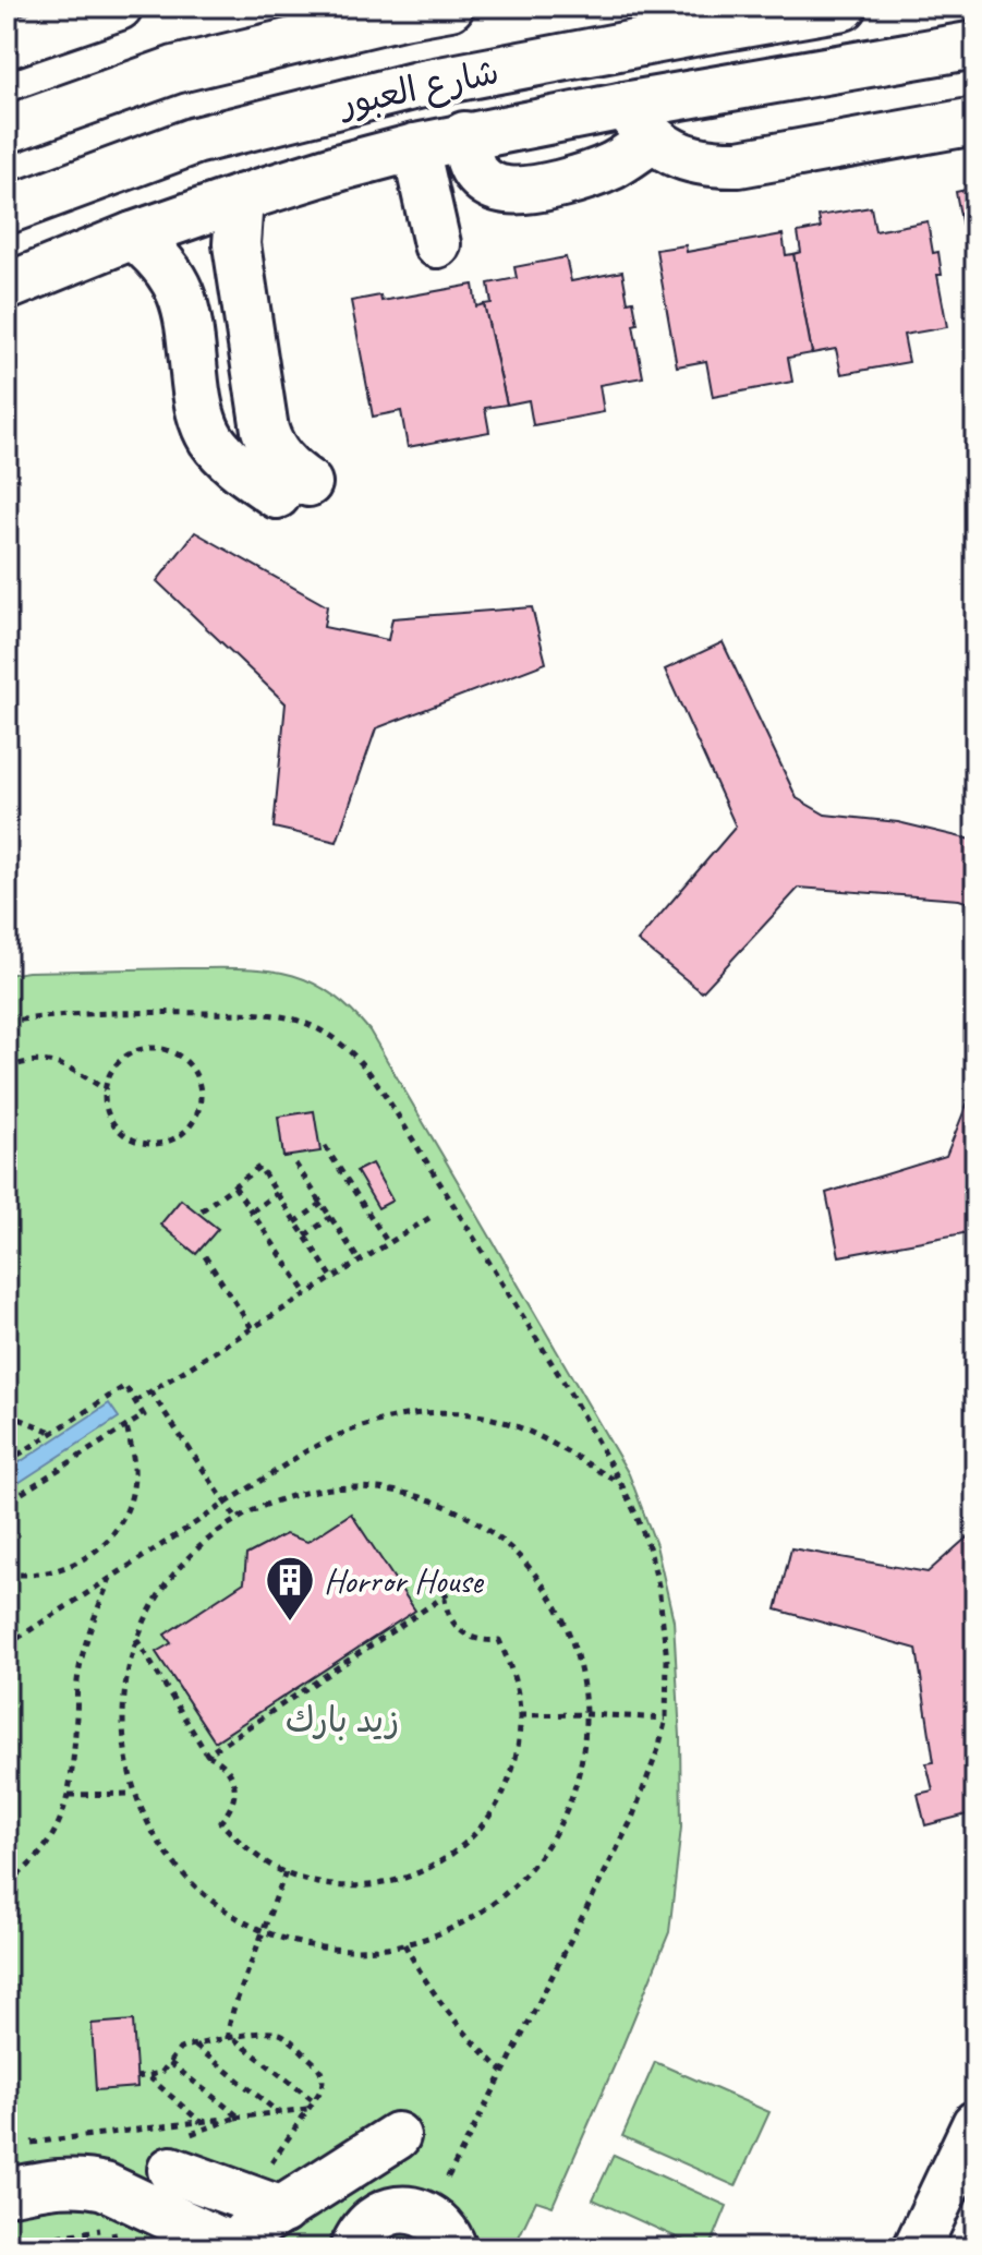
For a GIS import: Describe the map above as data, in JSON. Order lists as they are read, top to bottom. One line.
{"streets":{"street":["شارع العبور"]},"parks":["زيد بارك"],"places":{"building":["Horror House"]}}
